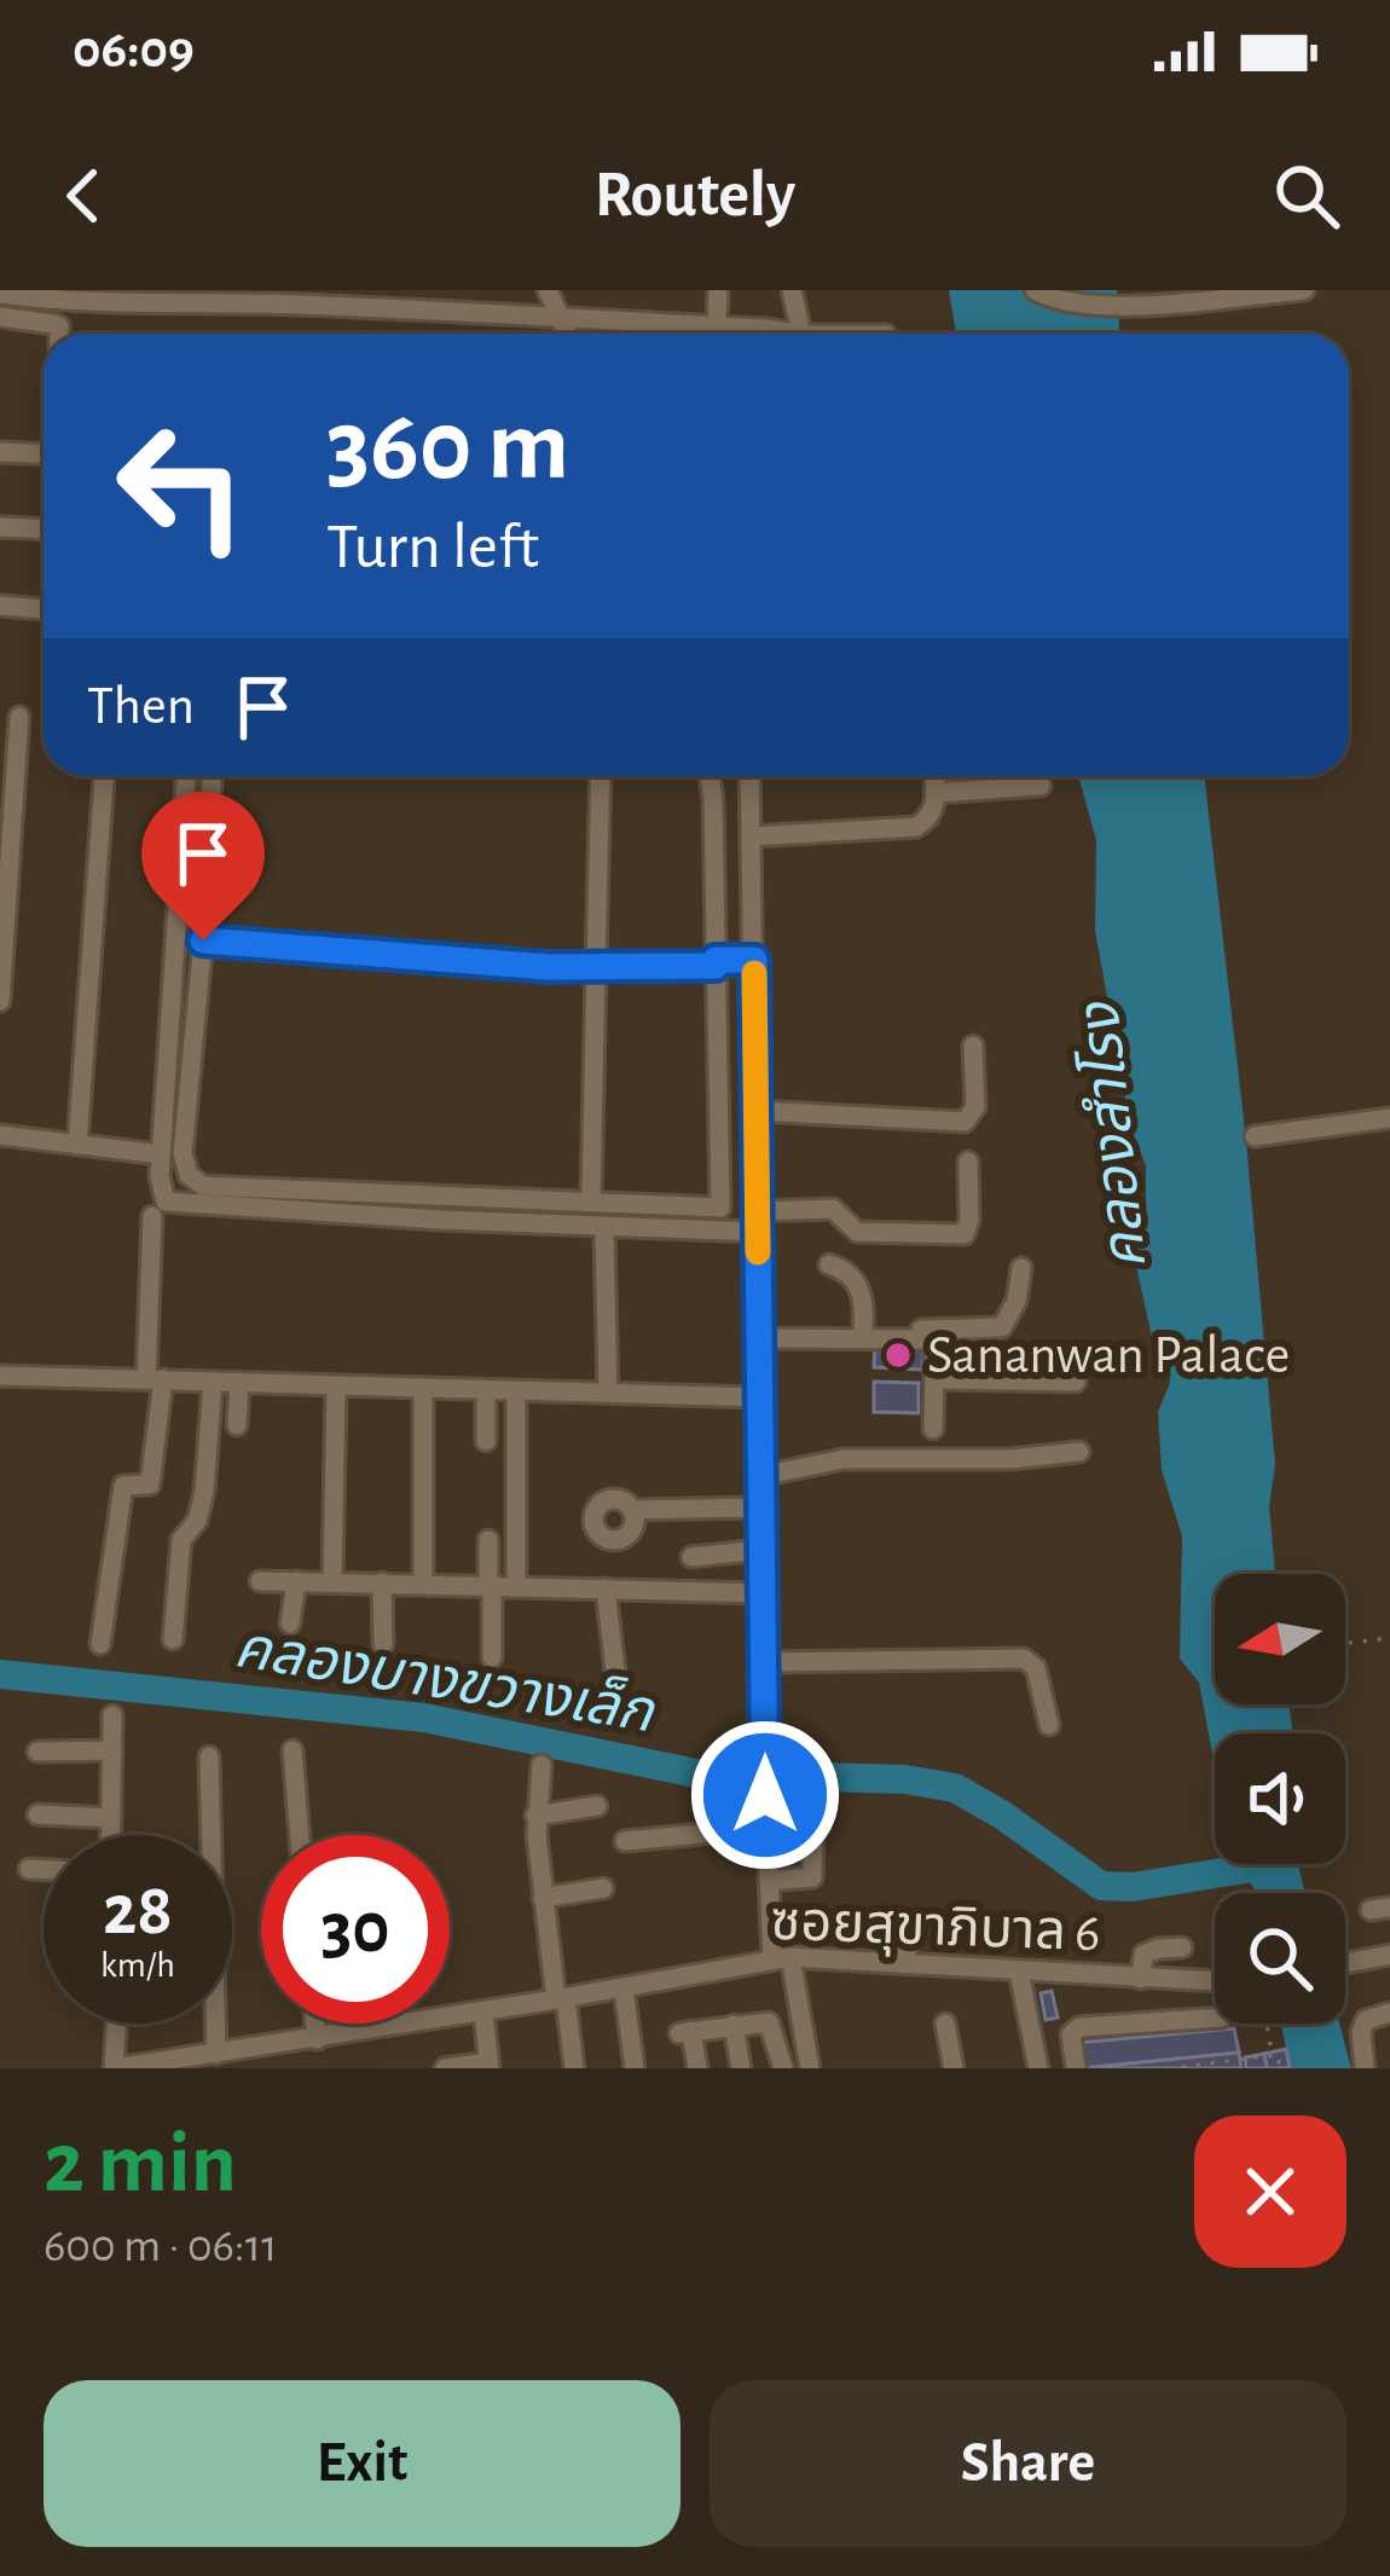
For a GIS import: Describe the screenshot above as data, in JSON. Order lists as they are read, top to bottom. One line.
{"streets":{"street":["ซอยสุขาภิบาล 6"]},"water":["คลองสำโรง","คลองบางขวางเล็ก"],"places":["Sananwan Palace"],"north":"left","page":{"status":"06:09","header":"Routely","turn":["360 m","Turn left"],"then":"Then","speed":"28 km/h","limit":"30","heading":["2 min","600 m · 06:11"],"buttons":["Exit","Share"]}}
